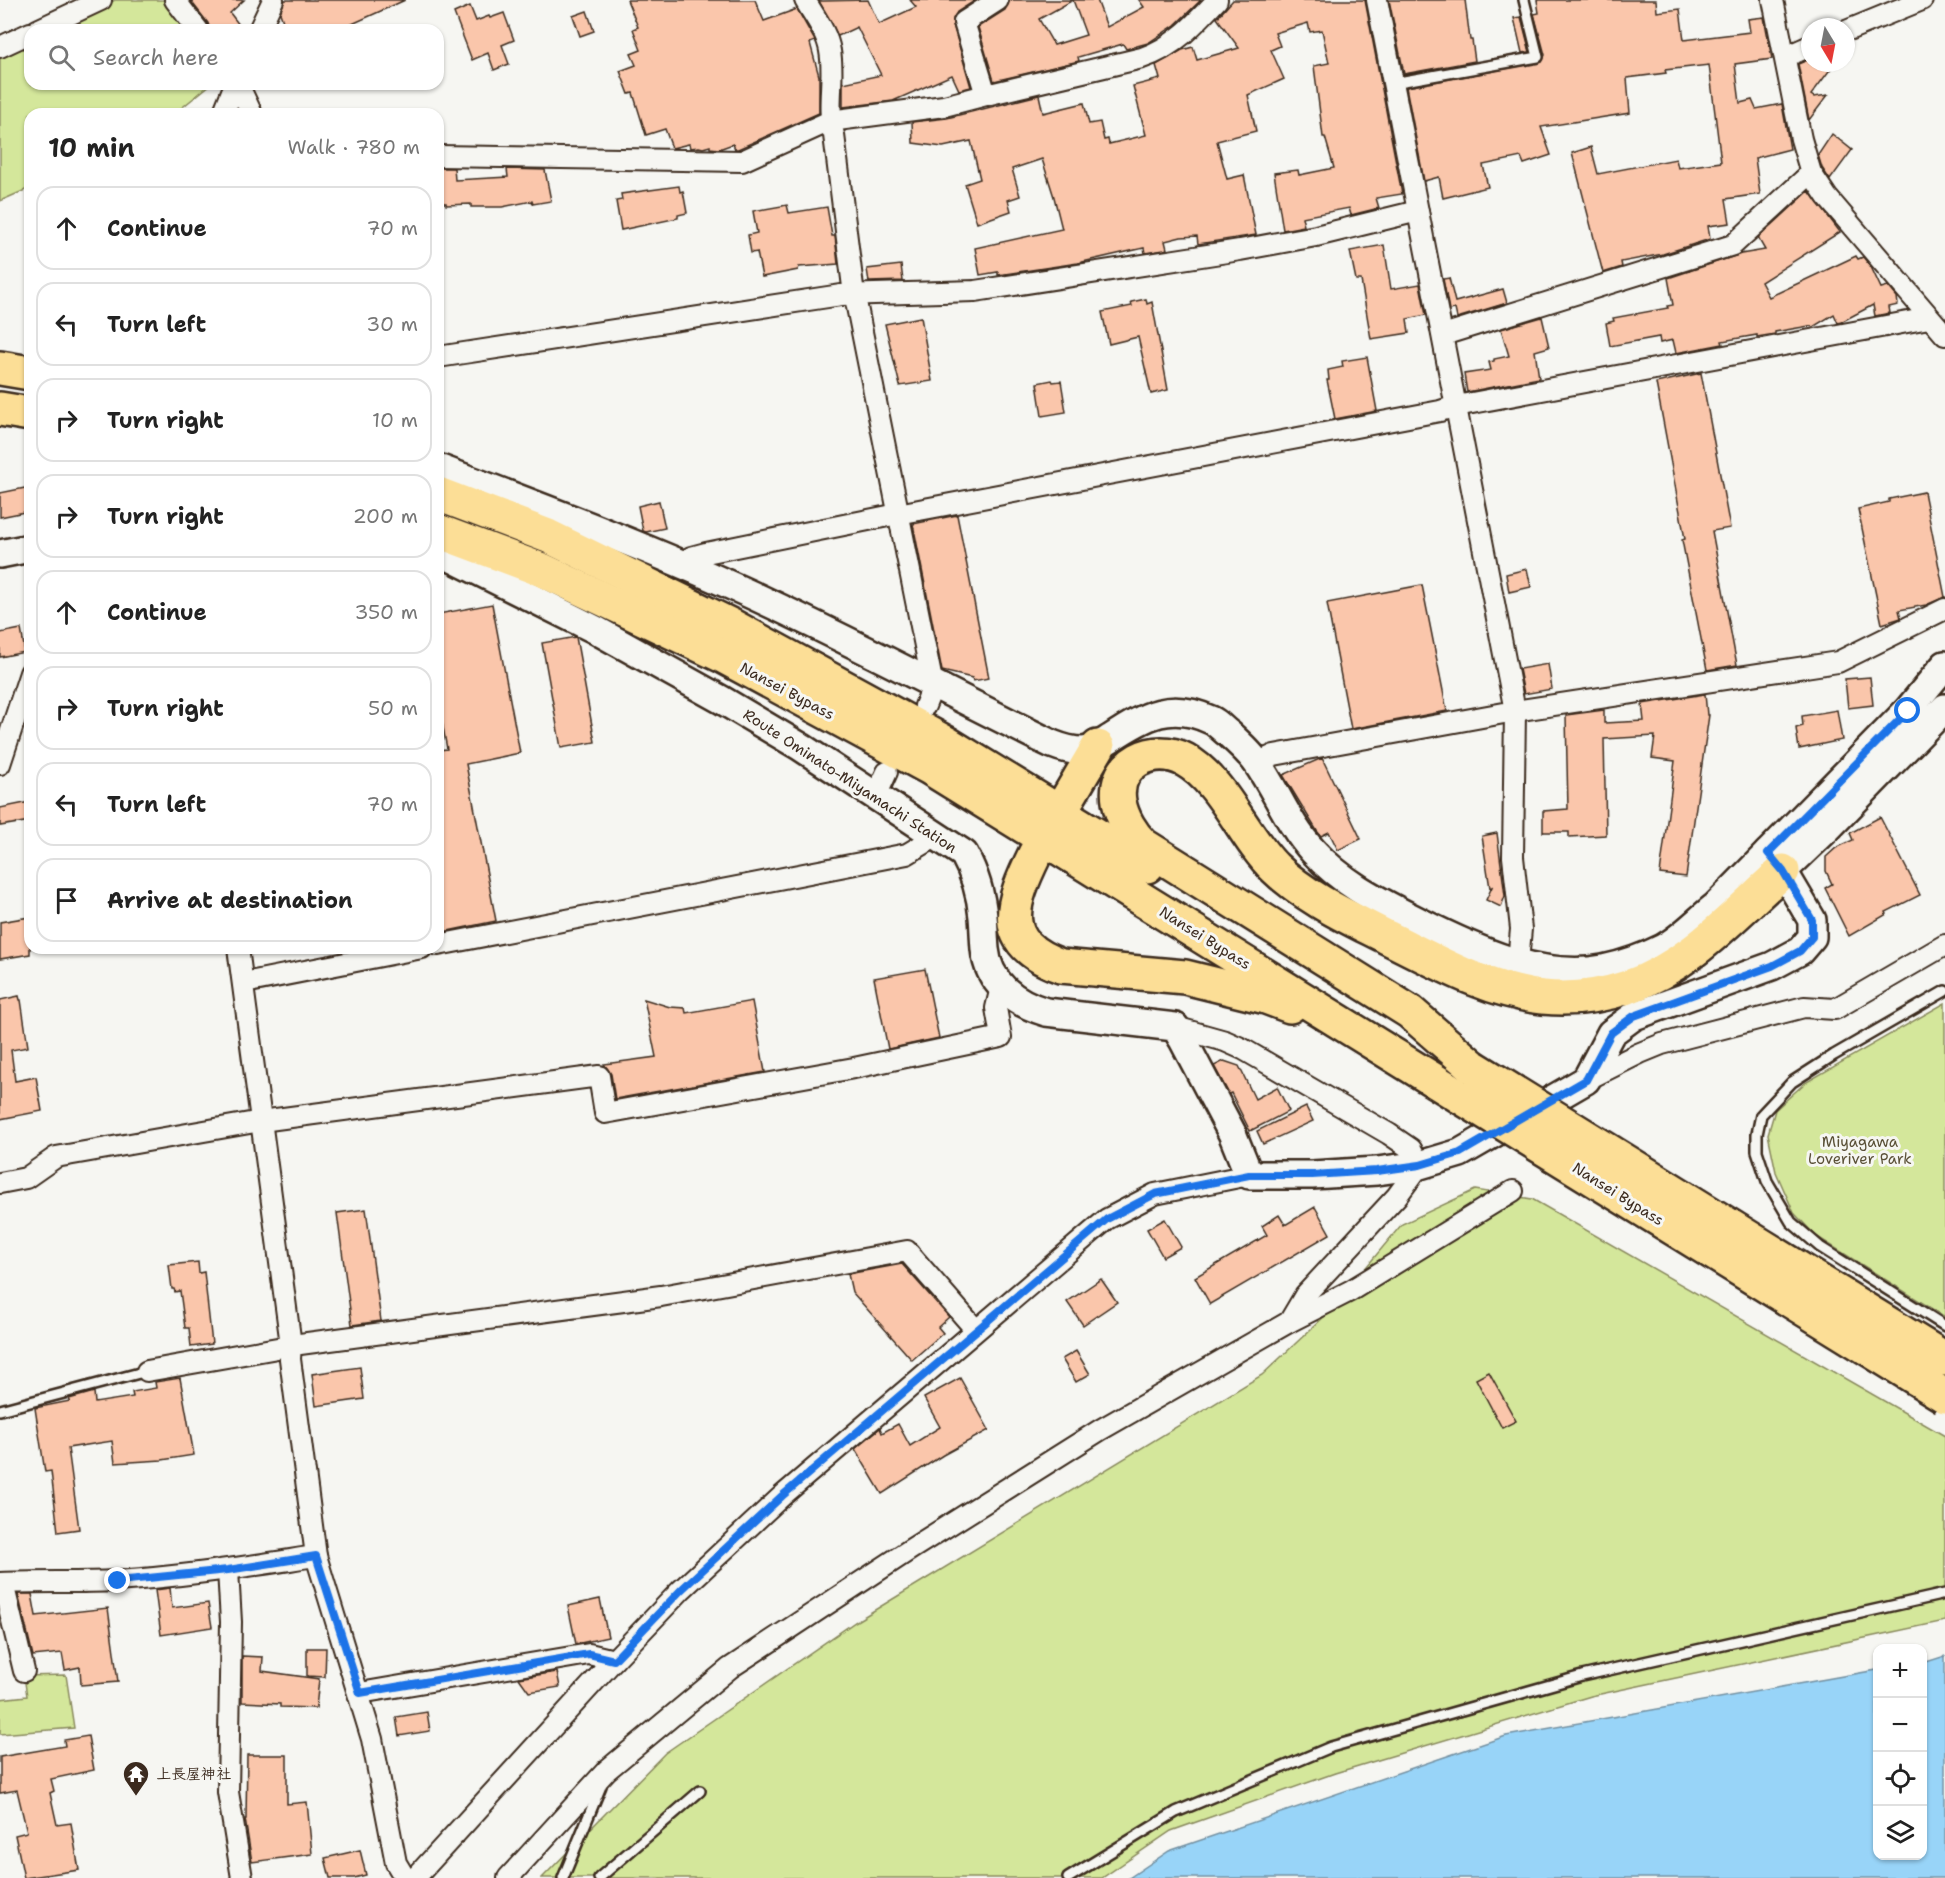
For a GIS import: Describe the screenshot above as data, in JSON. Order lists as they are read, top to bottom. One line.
{"streets":{"highway":["Nansei Bypass"],"main road":["Route Ominato-Miyamachi Station"]},"parks":["Miyagawa Loveriver Park"],"places":{"temple":["上長屋神社"]},"north":"bottom","page":{"search":"Search here","heading":["10 min","Walk · 780 m"],"list":[["Continue","70 m"],["Turn left","30 m"],["Turn right","10 m"],["Turn right","200 m"],["Continue","350 m"],["Turn right","50 m"],["Turn left","70 m"],"Arrive at destination"],"map_buttons":["+","−"]}}
